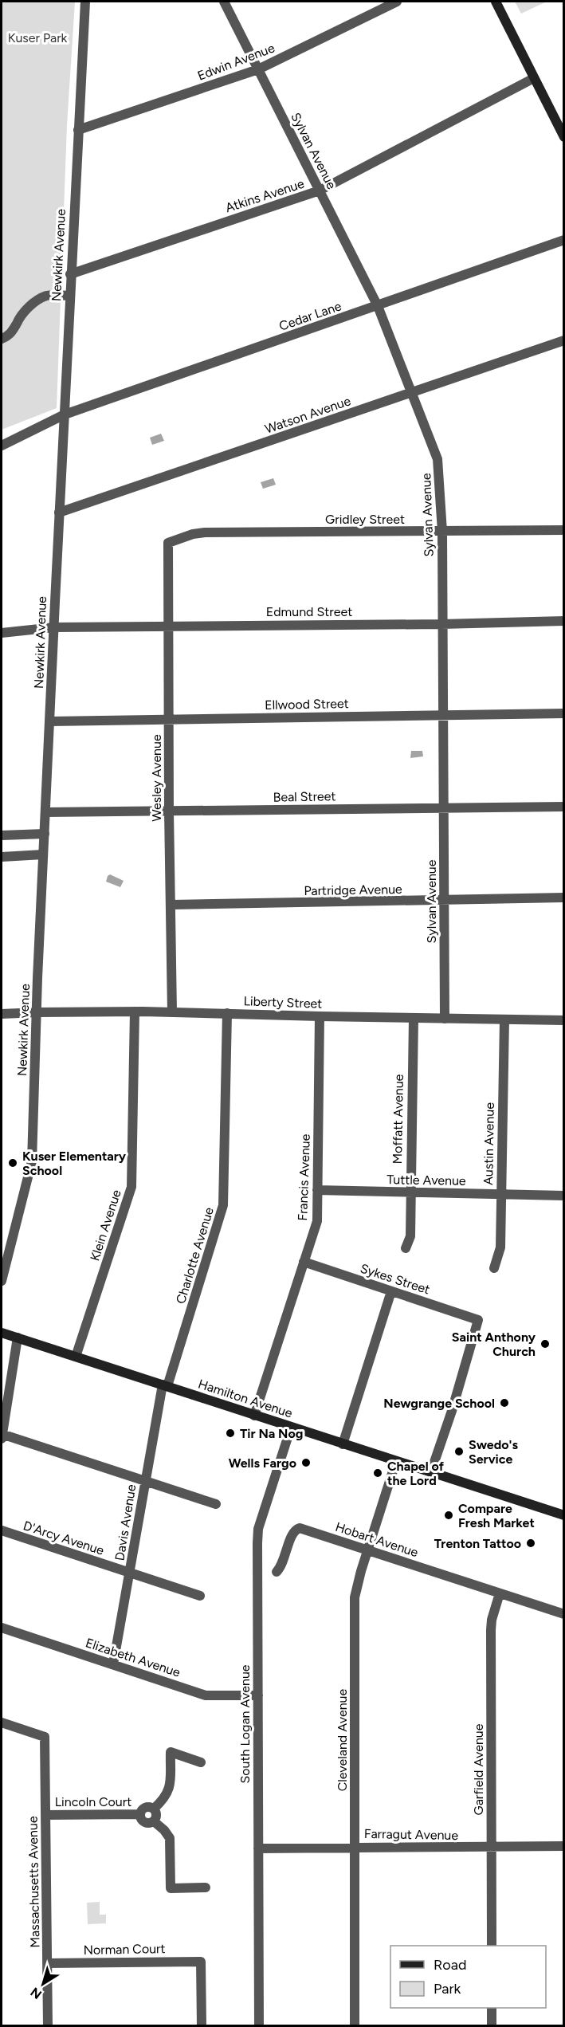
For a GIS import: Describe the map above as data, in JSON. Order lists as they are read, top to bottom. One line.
{"streets":{"main road":["Hamilton Avenue"],"street":["Edwin Avenue","Sylvan Avenue","Atkins Avenue","Newkirk Avenue","Cedar Lane","Watson Avenue","Gridley Street","Edmund Street","Ellwood Street","Wesley Avenue","Beal Street","Partridge Avenue","Liberty Street","Moffatt Avenue","Austin Avenue","Francis Avenue","Tuttle Avenue","Klein Avenue","Charlotte Avenue","Sykes Street","Davis Avenue","D'Arcy Avenue","Hobart Avenue","Elizabeth Avenue","South Logan Avenue","Cleveland Avenue","Garfield Avenue","Lincoln Court","Farragut Avenue","Massachusetts Avenue","Norman Court"]},"crossings":[["Edwin Avenue","Sylvan Avenue"],["Edwin Avenue","Newkirk Avenue"],["Sylvan Avenue","Atkins Avenue"],["Sylvan Avenue","Cedar Lane"],["Sylvan Avenue","Watson Avenue"],["Sylvan Avenue","Gridley Street"],["Sylvan Avenue","Edmund Street"],["Sylvan Avenue","Ellwood Street"],["Sylvan Avenue","Beal Street"],["Sylvan Avenue","Partridge Avenue"],["Sylvan Avenue","Liberty Street"],["Atkins Avenue","Newkirk Avenue"],["Newkirk Avenue","Cedar Lane"],["Newkirk Avenue","Watson Avenue"],["Newkirk Avenue","Edmund Street"],["Newkirk Avenue","Ellwood Street"],["Newkirk Avenue","Beal Street"],["Newkirk Avenue","Liberty Street"],["Gridley Street","Wesley Avenue"],["Edmund Street","Wesley Avenue"],["Ellwood Street","Wesley Avenue"],["Wesley Avenue","Beal Street"],["Wesley Avenue","Partridge Avenue"],["Wesley Avenue","Liberty Street"],["Liberty Street","Moffatt Avenue"],["Liberty Street","Austin Avenue"],["Liberty Street","Francis Avenue"],["Liberty Street","Klein Avenue"],["Liberty Street","Charlotte Avenue"],["Moffatt Avenue","Tuttle Avenue"],["Austin Avenue","Tuttle Avenue"],["Francis Avenue","Tuttle Avenue"],["Francis Avenue","Sykes Street"],["Francis Avenue","Hamilton Avenue"],["Klein Avenue","Hamilton Avenue"],["Charlotte Avenue","Hamilton Avenue"],["Charlotte Avenue","Davis Avenue"],["Sykes Street","Hamilton Avenue"],["Hamilton Avenue","Davis Avenue"],["Hamilton Avenue","South Logan Avenue"],["Hamilton Avenue","Cleveland Avenue"],["Davis Avenue","D'Arcy Avenue"],["Davis Avenue","Elizabeth Avenue"],["Hobart Avenue","Cleveland Avenue"],["Hobart Avenue","Garfield Avenue"],["Elizabeth Avenue","South Logan Avenue"],["South Logan Avenue","Farragut Avenue"],["Cleveland Avenue","Farragut Avenue"],["Garfield Avenue","Farragut Avenue"],["Lincoln Court","Massachusetts Avenue"],["Massachusetts Avenue","Norman Court"]],"parks":["Kuser Park"],"places":["Kuser Elementary School","Saint Anthony Church","Newgrange School","Tir Na Nog","Swedo's Service","Wells Fargo","Chapel of the Lord","Compare Fresh Market","Trenton Tattoo"],"legend":["Road","Park"],"north":"bottom left"}
